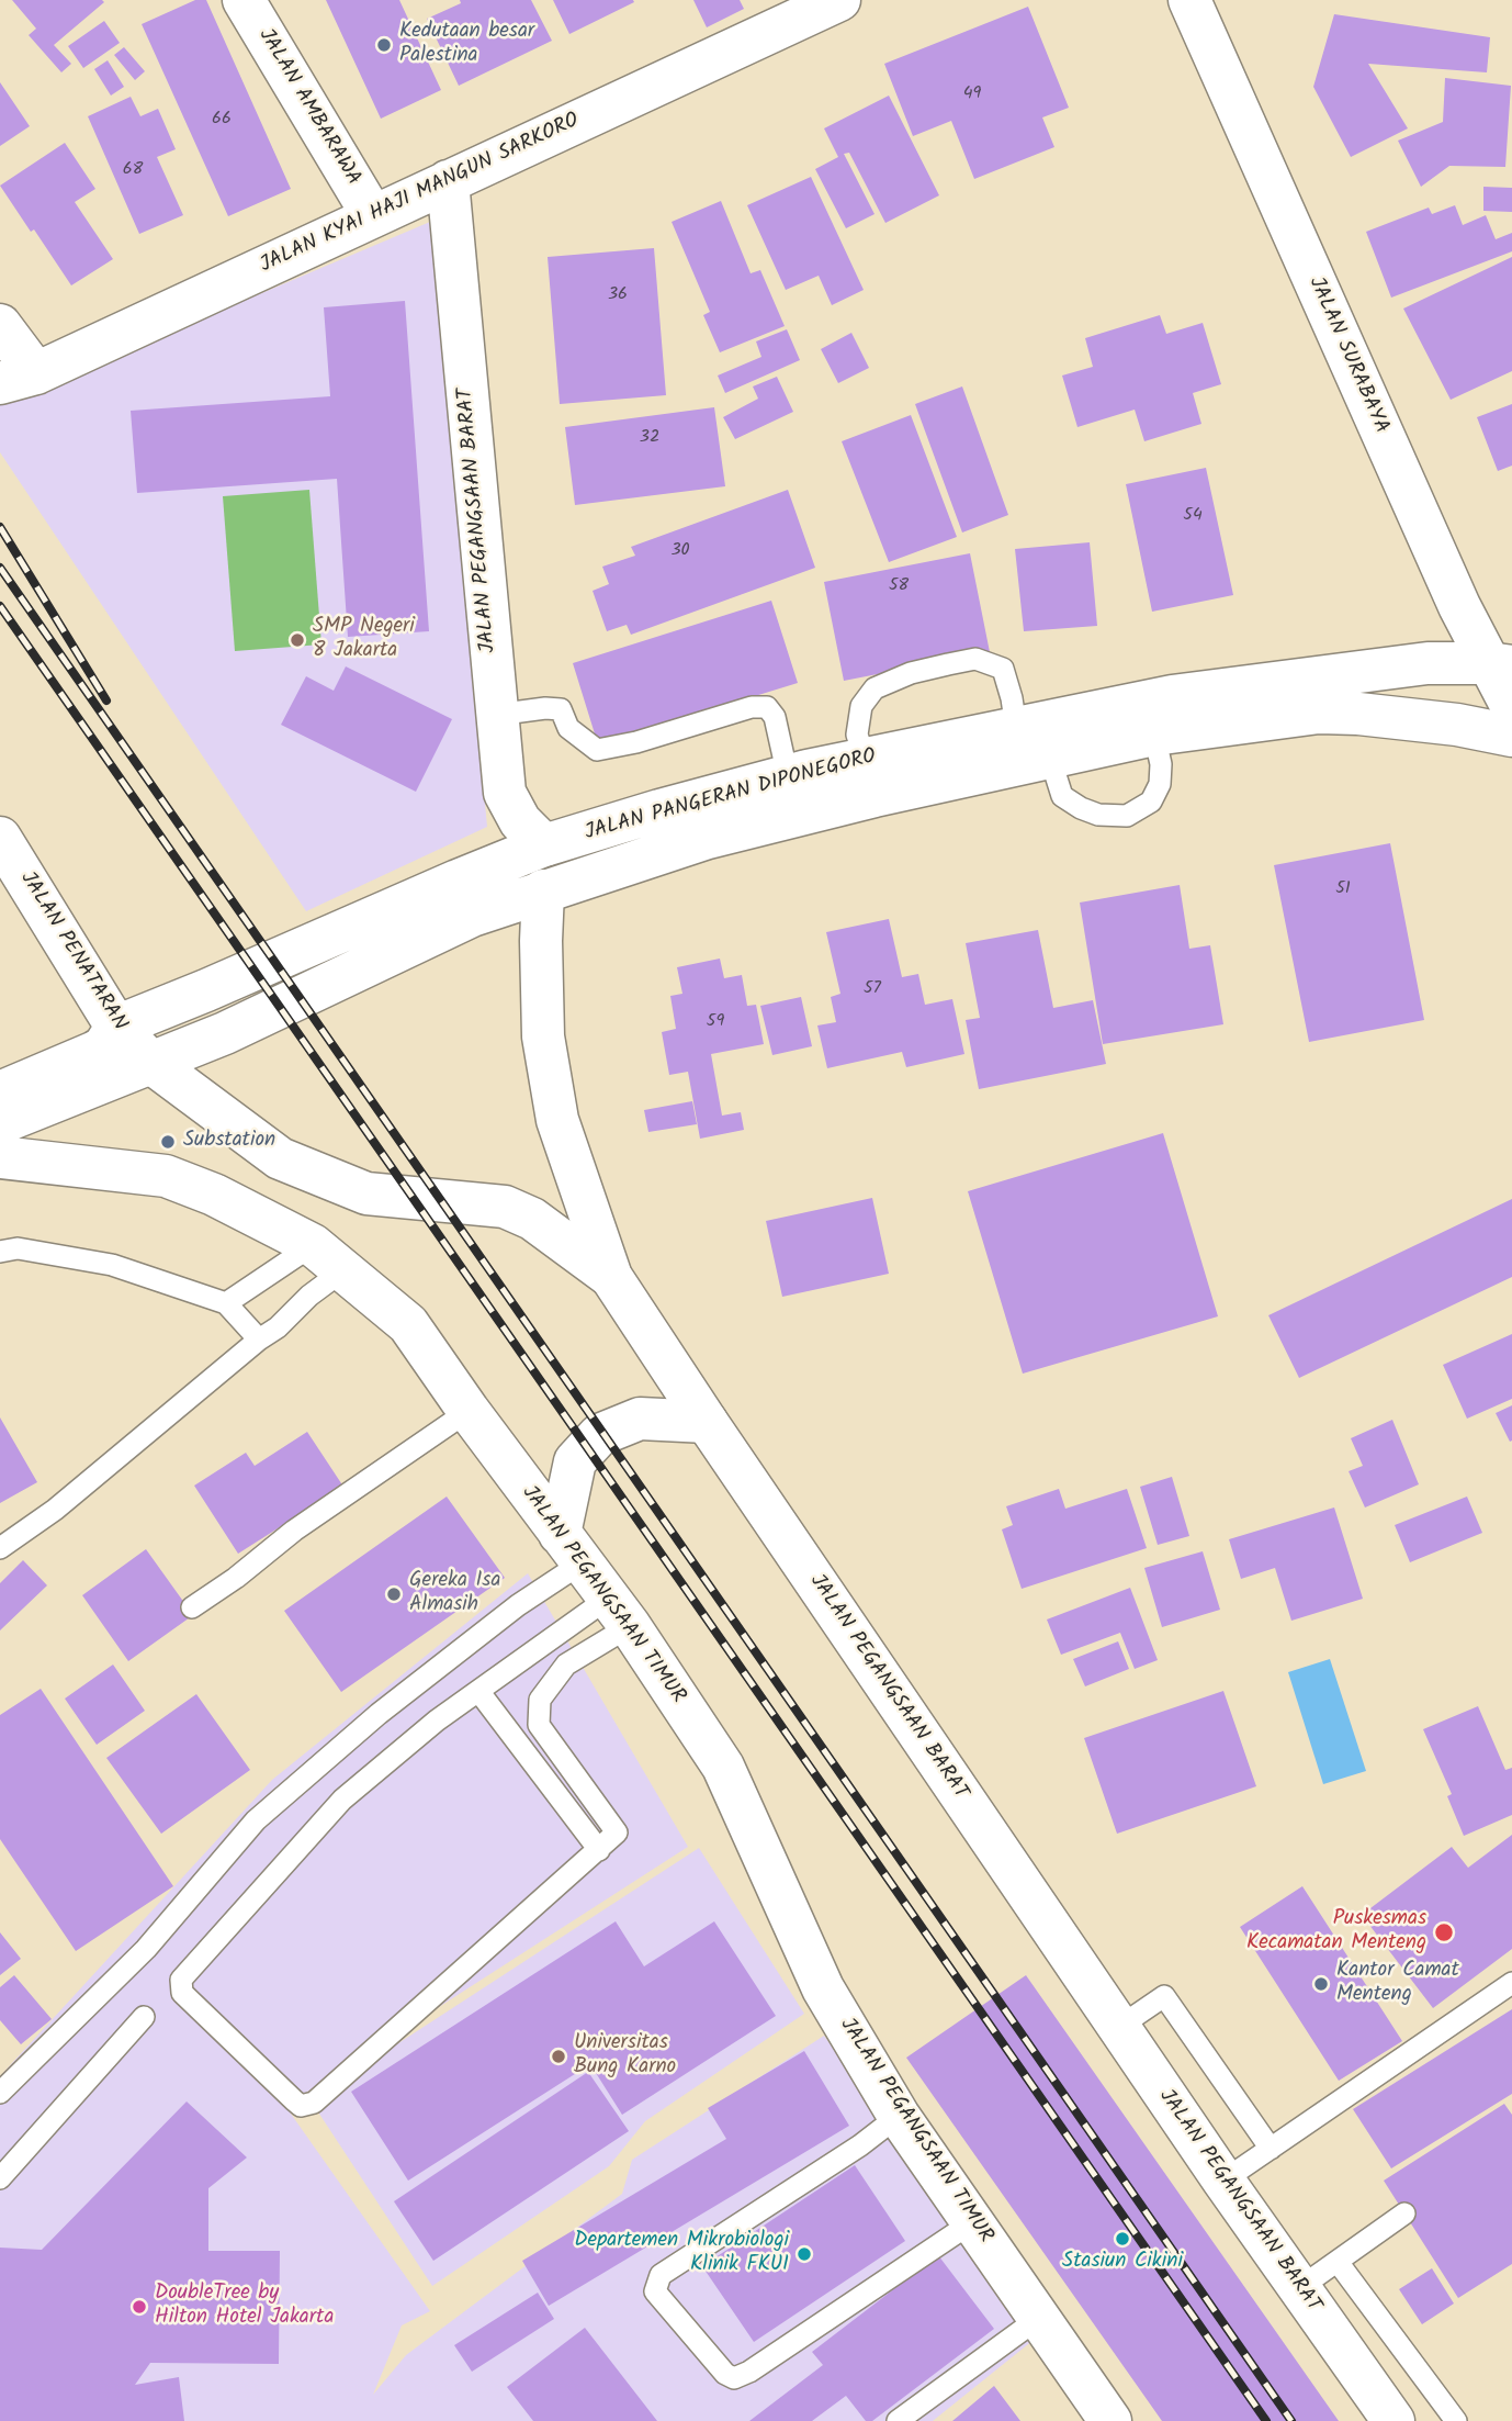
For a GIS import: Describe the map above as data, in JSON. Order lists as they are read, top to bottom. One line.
{"streets":{"main road":["JALAN AMBARAWA","JALAN KYAI HAJI MANGUN SARKORO","JALAN SURABAYA","JALAN PEGANGSAAN BARAT","JALAN PANGERAN DIPONEGORO","JALAN PENATARAN","JALAN PEGANGSAAN TIMUR"]},"crossings":[["JALAN AMBARAWA","JALAN KYAI HAJI MANGUN SARKORO"],["JALAN KYAI HAJI MANGUN SARKORO","JALAN PEGANGSAAN BARAT"],["JALAN SURABAYA","JALAN PANGERAN DIPONEGORO"],["JALAN PEGANGSAAN BARAT","JALAN PANGERAN DIPONEGORO"],["JALAN PEGANGSAAN BARAT","JALAN PENATARAN"],["JALAN PANGERAN DIPONEGORO","JALAN PENATARAN"]],"places":["Kedutaan besar Palestina","SMP Negeri 8 Jakarta","Substation","Gereka Isa Almasih","Puskesmas Kecamatan Menteng","Kantor Camat Menteng","Universitas Bung Karno","Stasiun Cikini","Departemen Mikrobiologi Klinik FKUI","DoubleTree by Hilton Hotel Jakarta"],"house_numbers":["49","66","68","36","32","54","30","58","51","57","59"]}
